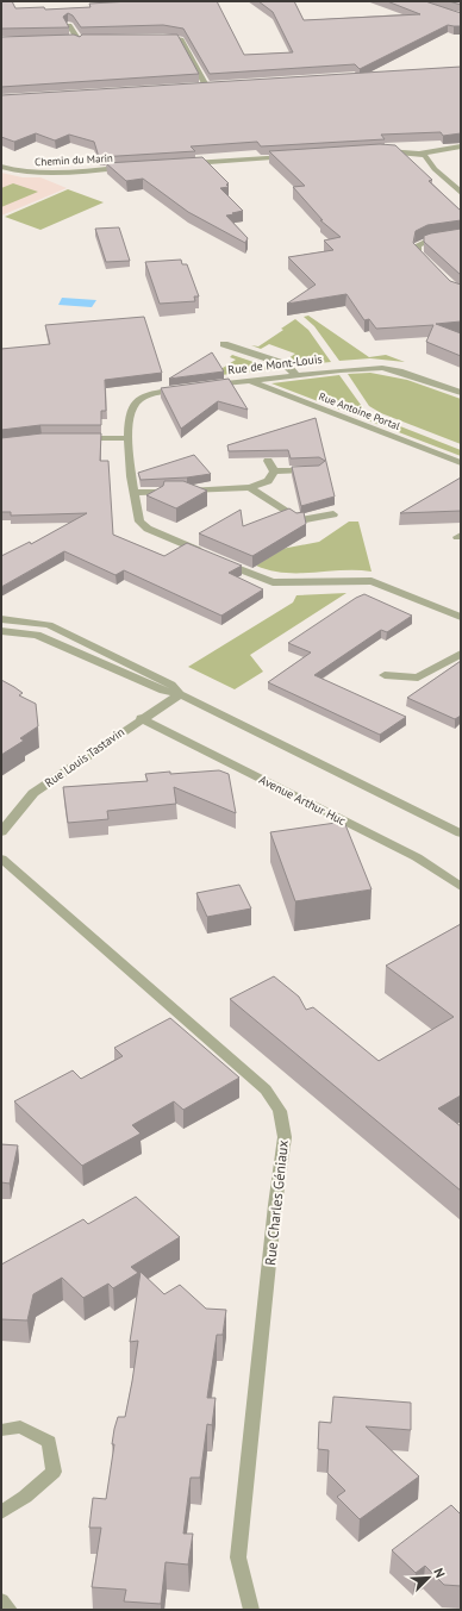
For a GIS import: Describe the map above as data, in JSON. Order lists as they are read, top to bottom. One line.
{"streets":{"street":["Chemin du Marin","Rue de Mont-Louis","Rue Antoine Portal","Rue Louis Tastavin","Avenue Arthur Huc","Rue Charles Géniaux"]},"crossings":[["Rue de Mont-Louis","Rue Antoine Portal"],["Rue Louis Tastavin","Avenue Arthur Huc"]],"north":"top right"}
